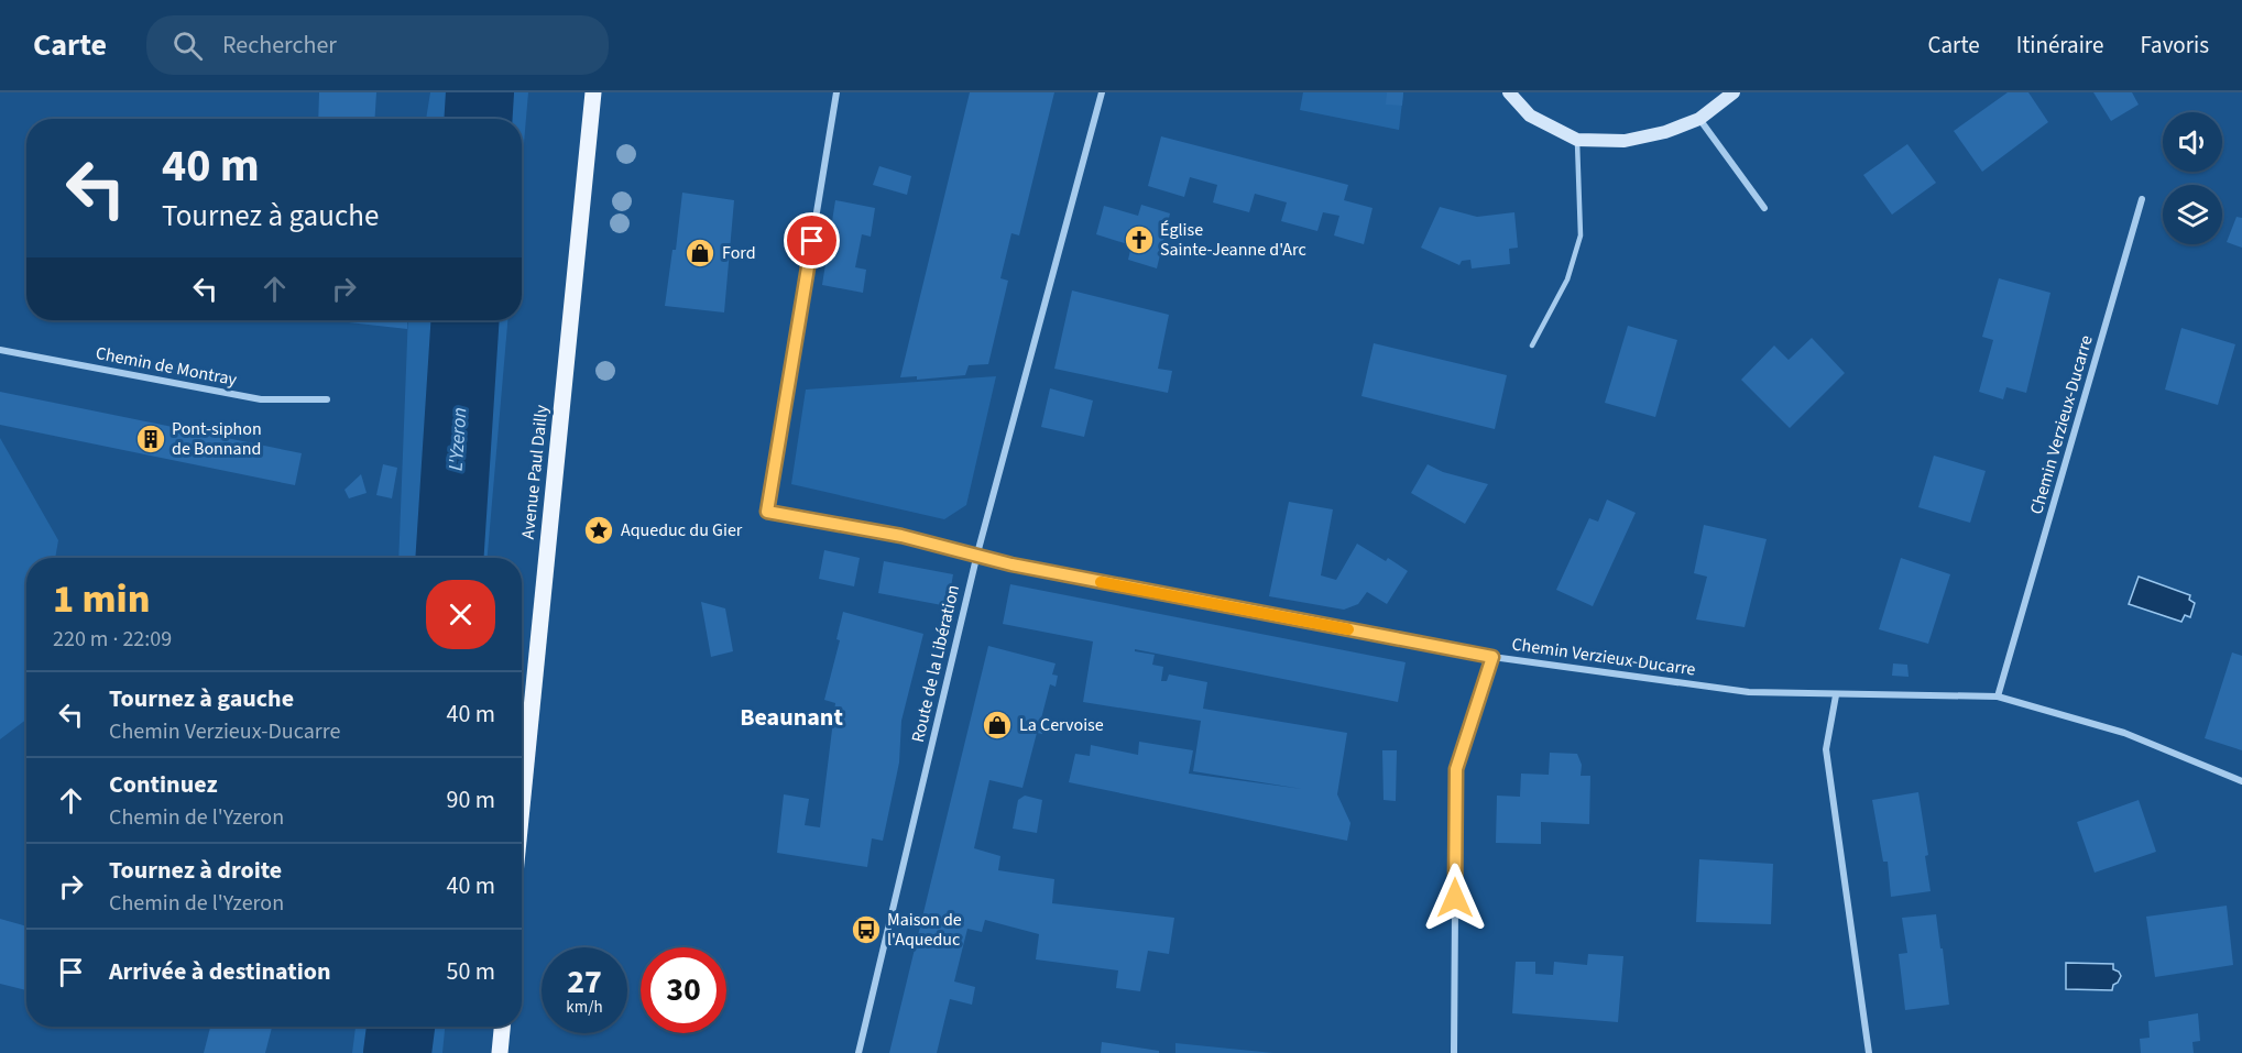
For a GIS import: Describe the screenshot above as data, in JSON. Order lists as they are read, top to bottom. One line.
{"streets":{"main road":["Avenue Paul Dailly"],"street":["Chemin de Montray","Chemin Verzieux-Ducarre","Route de la Libération"]},"crossings":[["Chemin Verzieux-Ducarre","Route de la Libération"]],"districts":["Beaunant"],"water":["L'Yzeron"],"places":{"church":["Église Sainte-Jeanne d'Arc"],"shop":["Ford","La Cervoise"],"building":["Pont-siphon de Bonnand"],"place":["Aqueduc du Gier"],"bus stop":["Maison de l'Aqueduc"]},"page":{"header":"Carte","search":"Rechercher","nav":["Carte","Itinéraire","Favoris"],"turn":["40 m","Tournez à gauche"],"heading":["1 min","220 m · 22:09"],"list":[{"name":"Tournez à gauche","note":"Chemin Verzieux-Ducarre","value":"40 m"},{"name":"Continuez","note":"Chemin de l'Yzeron","value":"90 m"},{"name":"Tournez à droite","note":"Chemin de l'Yzeron","value":"40 m"},{"name":"Arrivée à destination","value":"50 m"}],"speed":"27 km/h","limit":"30"}}
